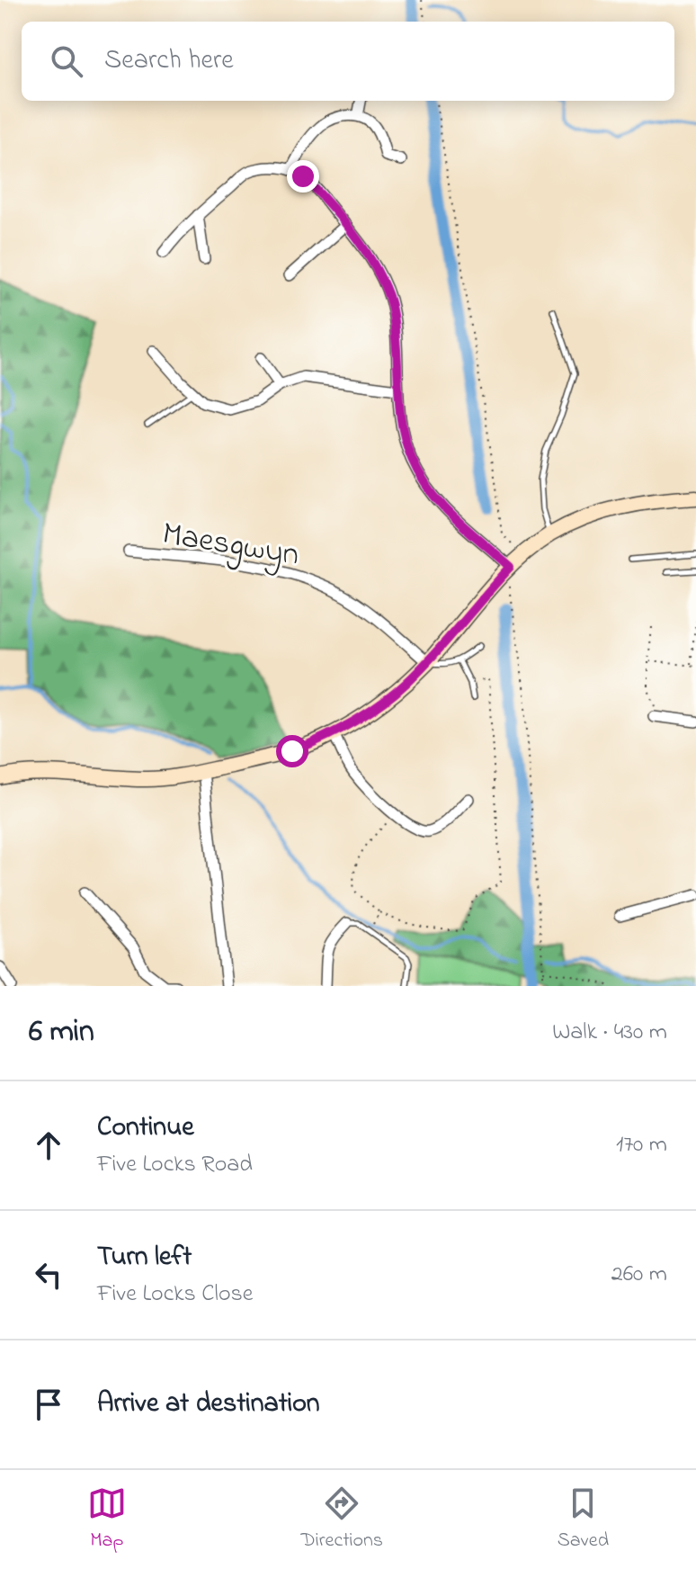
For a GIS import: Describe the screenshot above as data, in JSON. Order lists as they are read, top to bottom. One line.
{"streets":{"street":["Maesgwyn"]},"page":{"search":"Search here","heading":["6 min","Walk · 430 m"],"list":[["Continue","Five Locks Road","170 m"],["Turn left","Five Locks Close","260 m"],"Arrive at destination"],"nav":["Map","Directions","Saved"]}}
